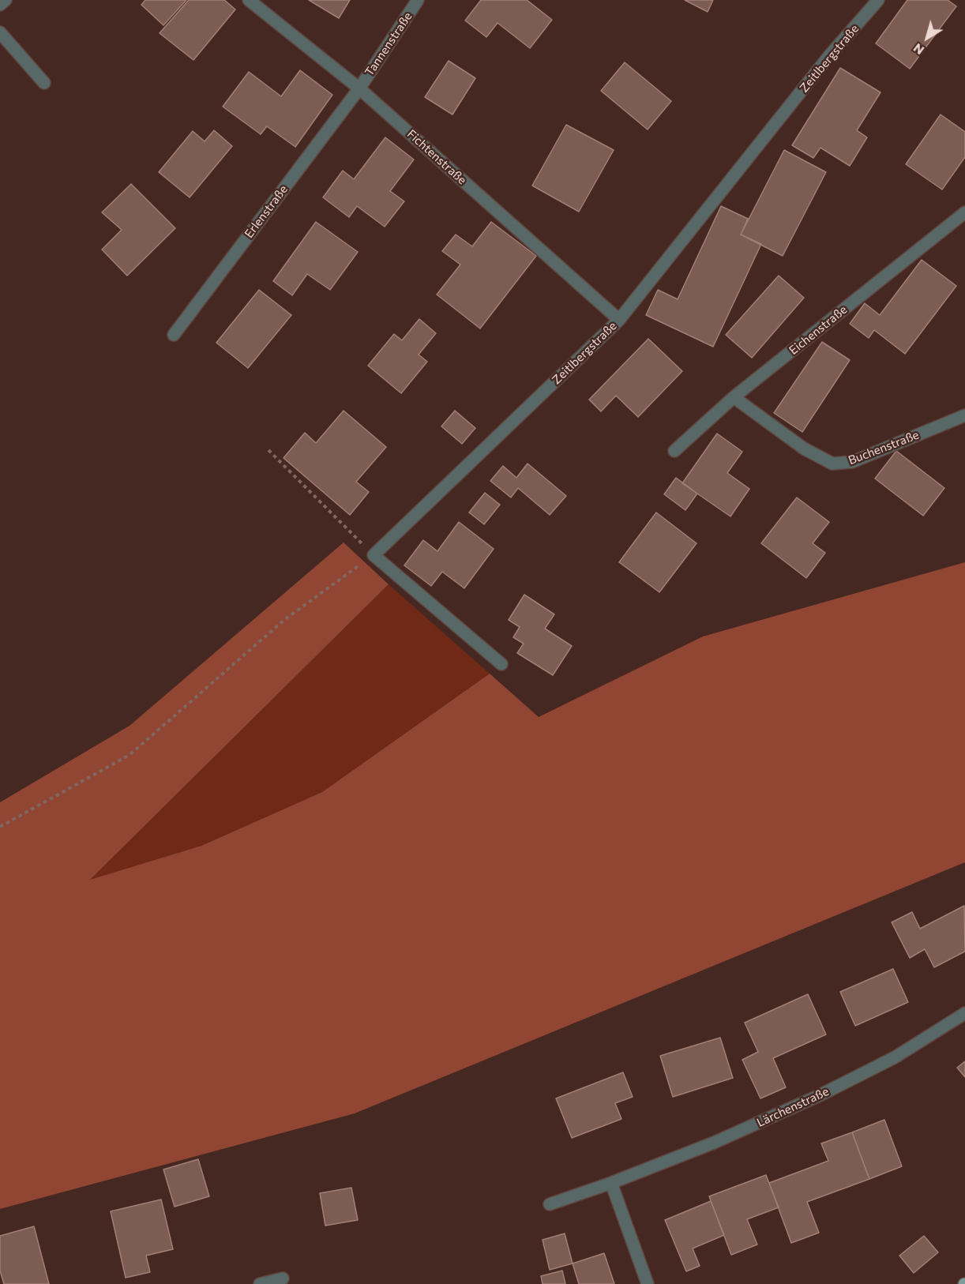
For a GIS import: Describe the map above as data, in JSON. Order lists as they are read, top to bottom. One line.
{"streets":{"street":["Tannenstraße","Zeitlbergstraße","Fichtenstraße","Erlenstraße","Eichenstraße","Buchenstraße","Lärchenstraße"]},"crossings":[["Tannenstraße","Fichtenstraße"],["Tannenstraße","Erlenstraße"],["Zeitlbergstraße","Fichtenstraße"],["Fichtenstraße","Erlenstraße"],["Eichenstraße","Buchenstraße"]],"north":"bottom left"}
